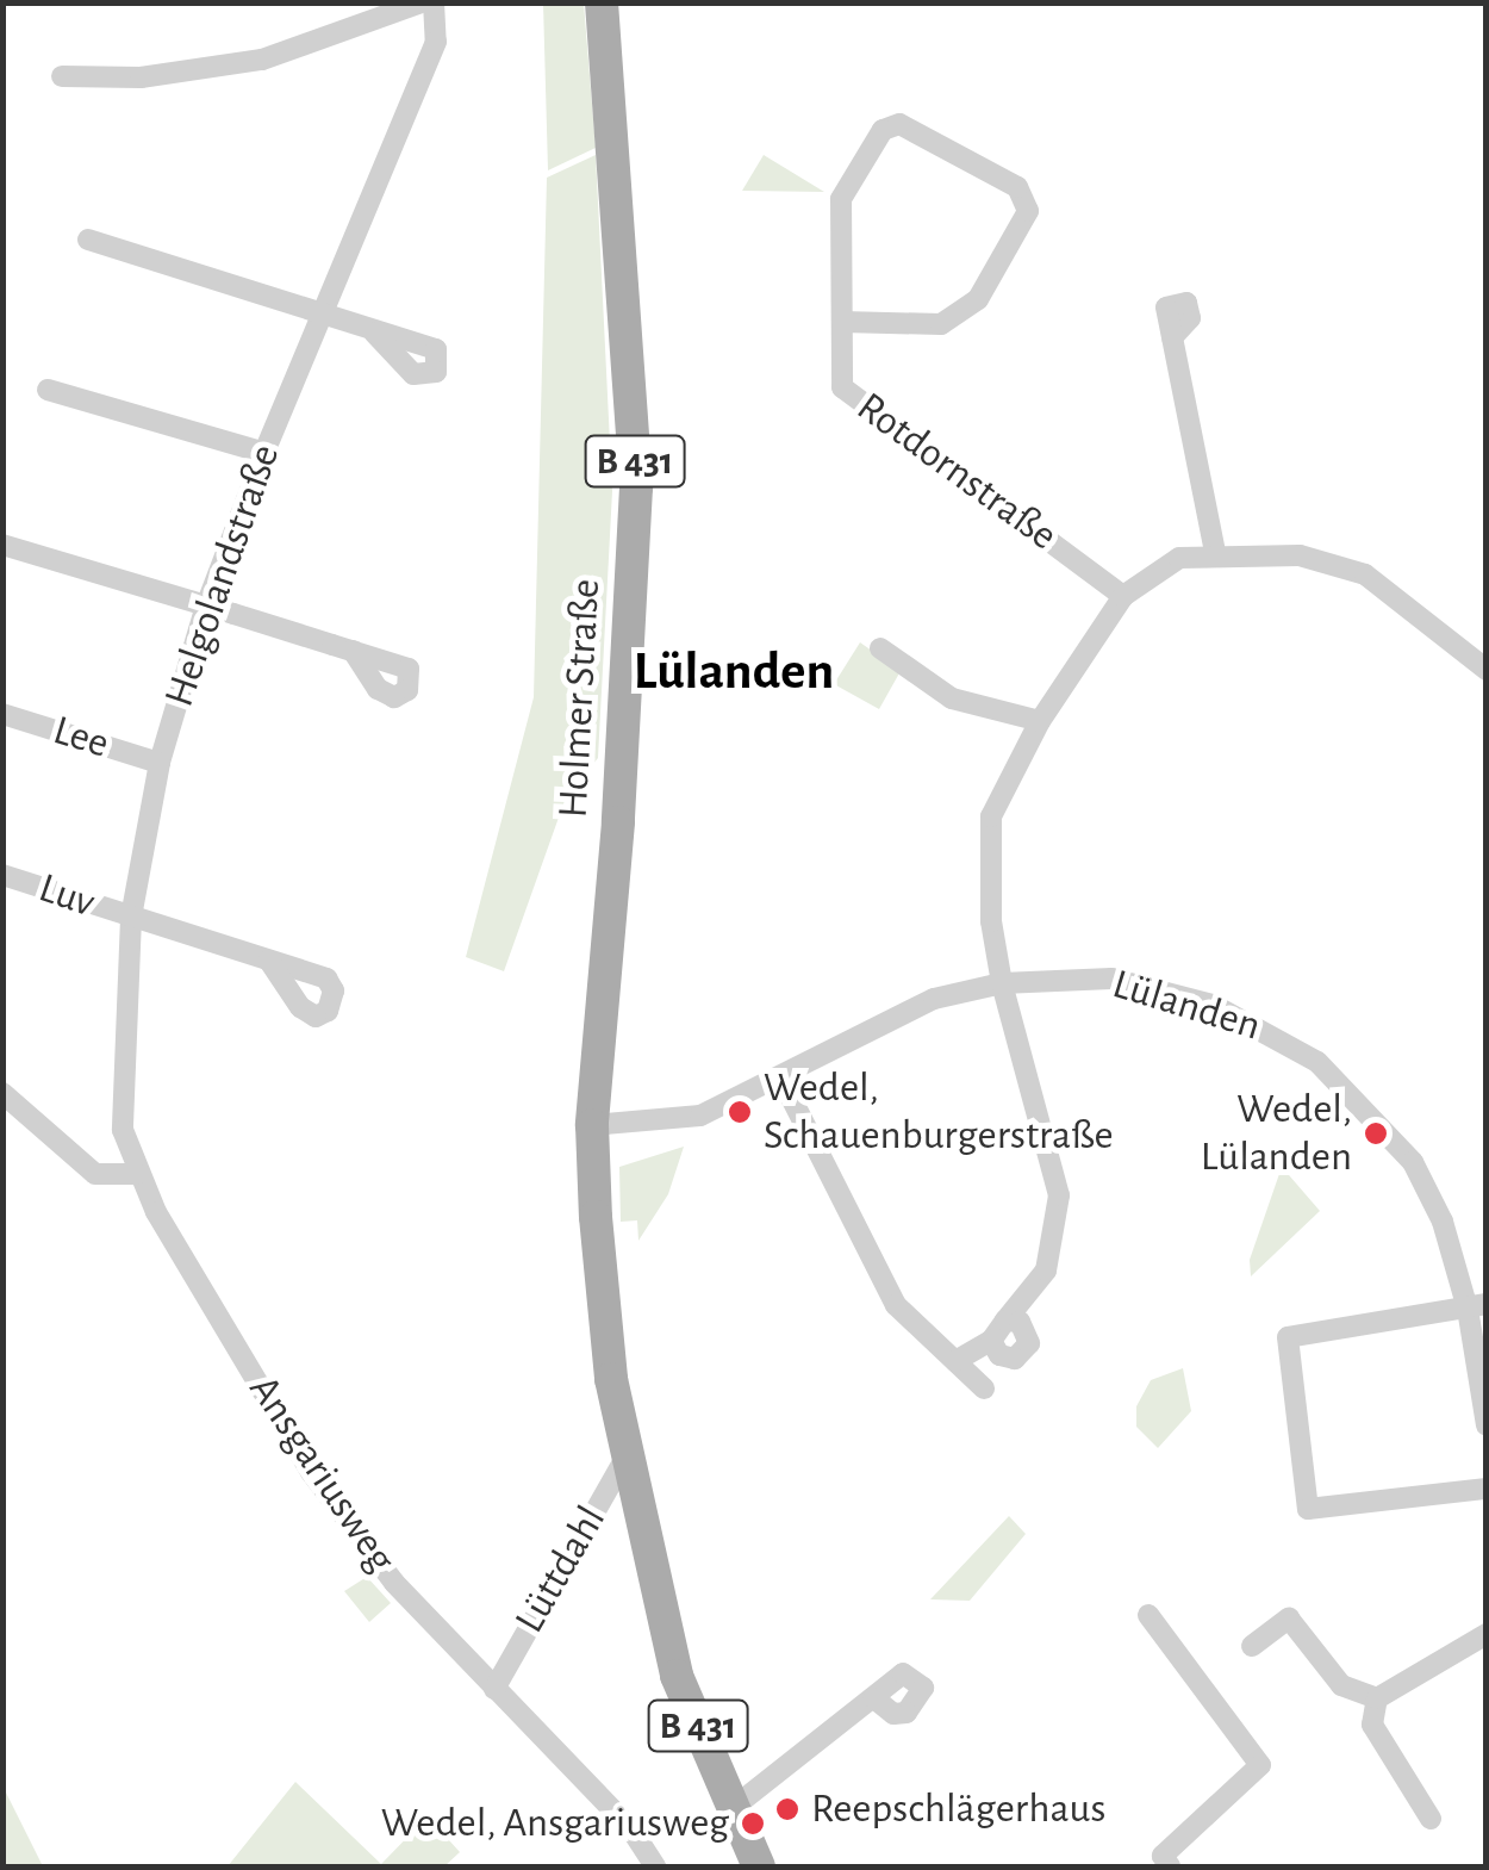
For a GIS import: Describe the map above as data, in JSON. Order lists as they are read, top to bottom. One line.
{"streets":{"main road":["B 431","Holmer Straße"],"street":["Rotdornstraße","Helgolandstraße","Lee","Luv","Lülanden","Ansgariusweg","Lüttdahl"]},"crossings":[["B 431","Holmer Straße"],["B 431","Lüttdahl"],["Helgolandstraße","Lee"],["Helgolandstraße","Luv"],["Helgolandstraße","Ansgariusweg"],["Holmer Straße","Lülanden"],["Holmer Straße","Lüttdahl"],["Ansgariusweg","Lüttdahl"]],"districts":["Lülanden"],"places":["Wedel, Schauenburgerstraße","Wedel, Lülanden","Reepschlägerhaus","Wedel, Ansgariusweg"]}
